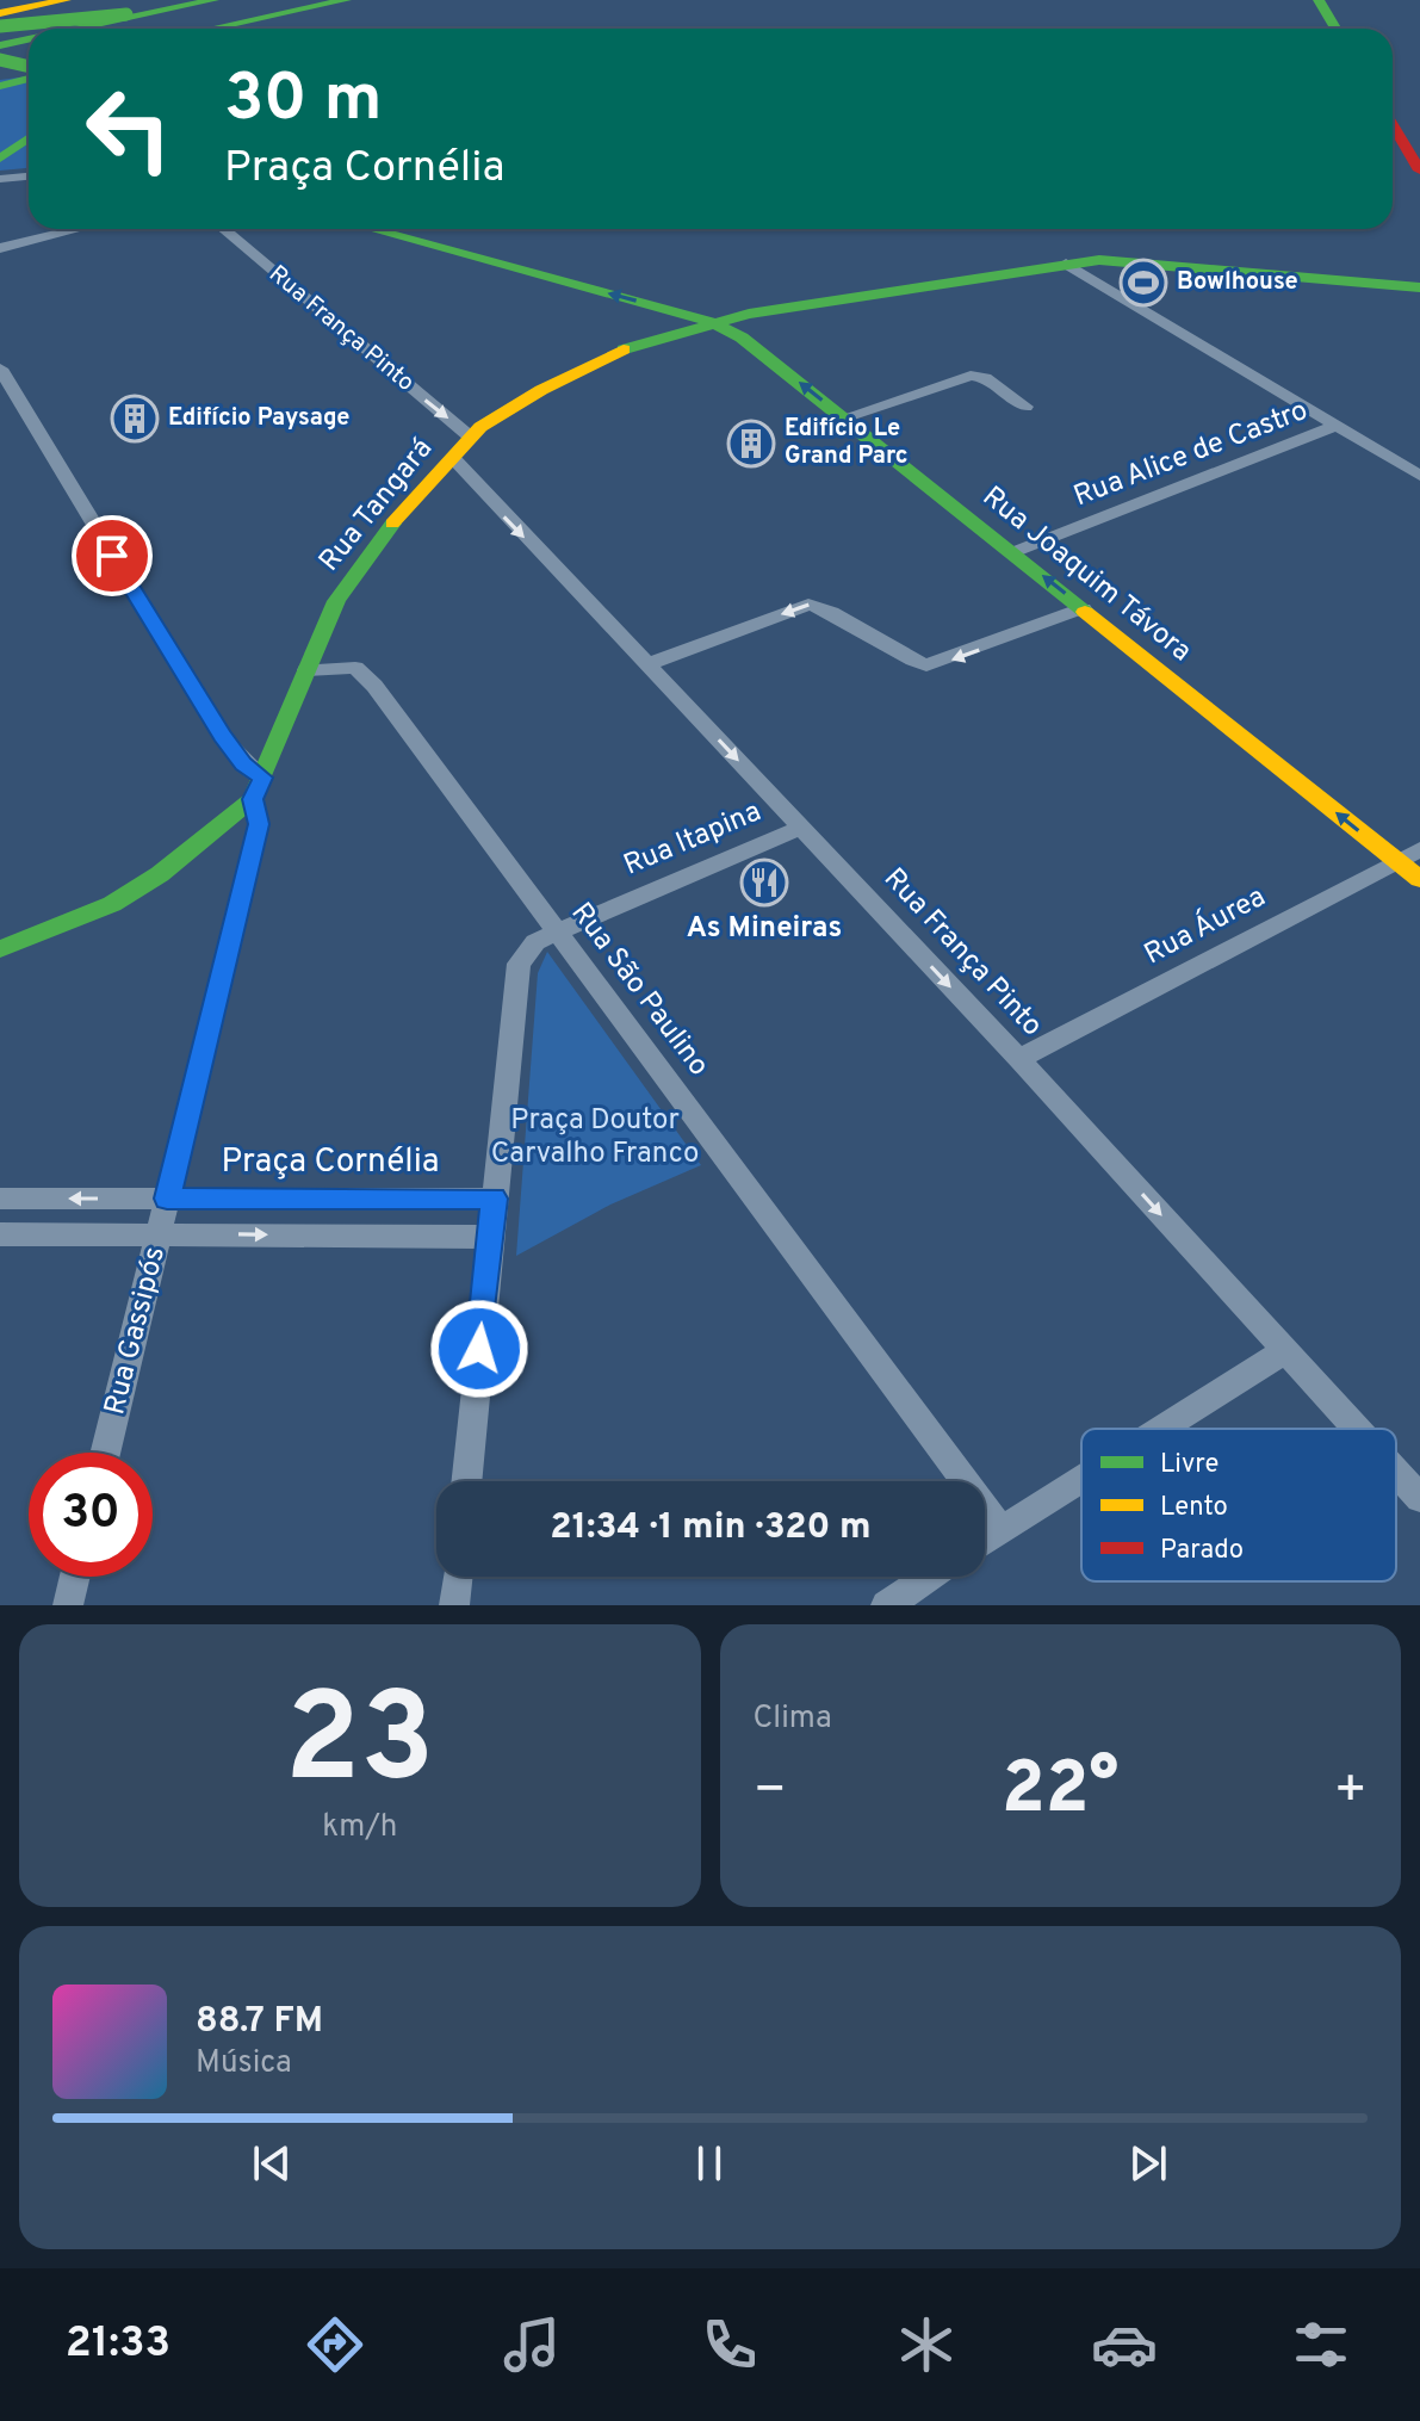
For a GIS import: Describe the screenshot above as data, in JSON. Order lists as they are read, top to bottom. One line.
{"streets":{"main road":["Rua Tangará","Rua Joaquim Távora"],"street":["Rua França Pinto","Rua Alice de Castro","Rua Itapina","Rua Áurea","Rua São Paulino","Praça Cornélia","Rua Gassipós"]},"crossings":[["Rua França Pinto","Rua Tangará"],["Rua França Pinto","Rua Itapina"],["Rua França Pinto","Rua Áurea"],["Rua Alice de Castro","Rua Joaquim Távora"],["Rua Tangará","Rua Joaquim Távora"],["Rua Tangará","Rua São Paulino"],["Rua Tangará","Rua Gassipós"],["Rua Joaquim Távora","Rua Áurea"],["Rua Itapina","Rua São Paulino"],["Rua Itapina","Praça Cornélia"],["Praça Cornélia","Rua Gassipós"]],"one_way":["Rua França Pinto","Rua Joaquim Távora"],"parks":["Praça Doutor Carvalho Franco"],"places":{"sports":["Bowlhouse"],"building":["Edifício Paysage","Edifício Le Grand Parc"],"restaurant":["As Mineiras"]},"legend":["Livre","Lento","Parado"],"page":{"turn":["30 m","Praça Cornélia"],"limit":"30","trip":"21:34 · 1 min · 320 m","tile":[["23","km/h"],"Clima"],"heat":["−","22°","+"],"song":["88.7 FM","Música"],"tabs":"21:33"}}
